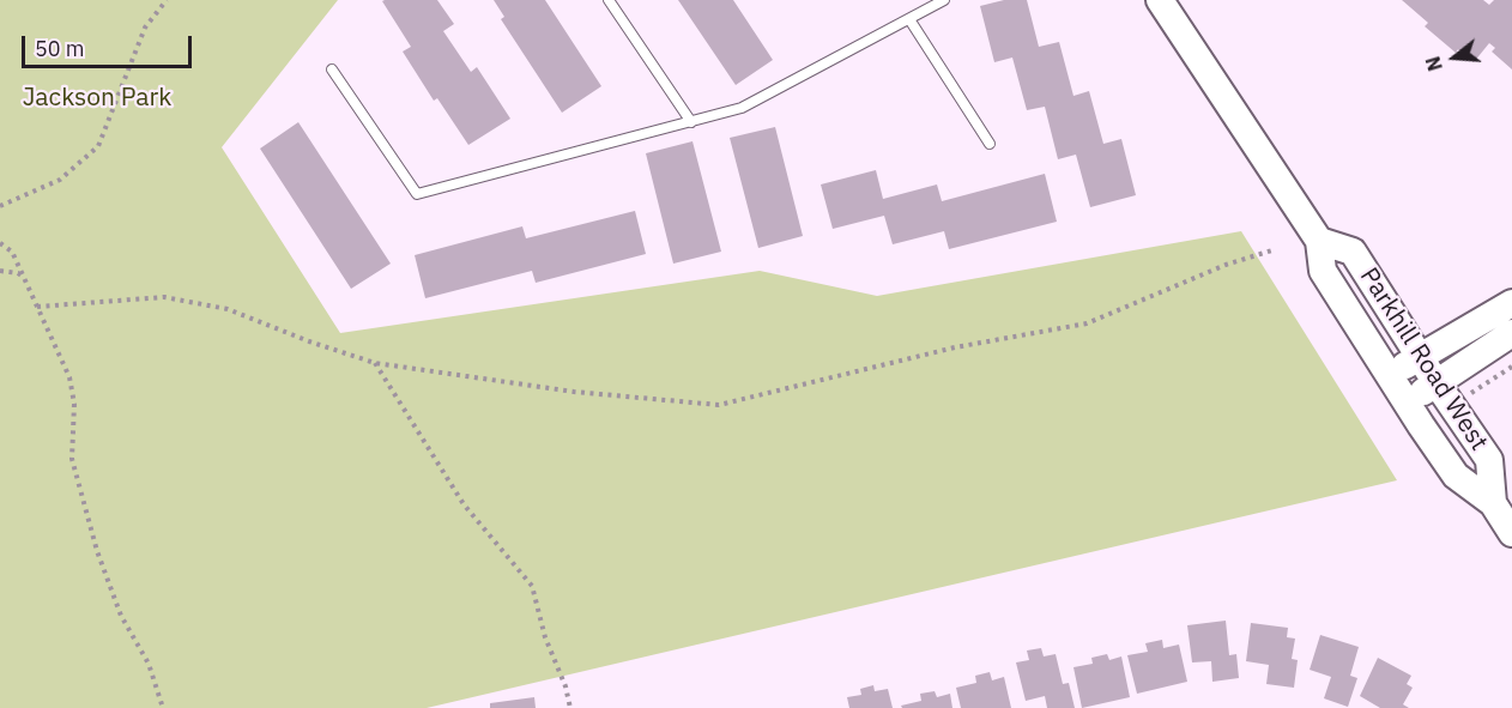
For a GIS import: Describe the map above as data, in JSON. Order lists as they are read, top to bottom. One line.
{"streets":{"main road":["Parkhill Road West"]},"parks":["Jackson Park"],"scale_bar":"50 m","north":"left"}
